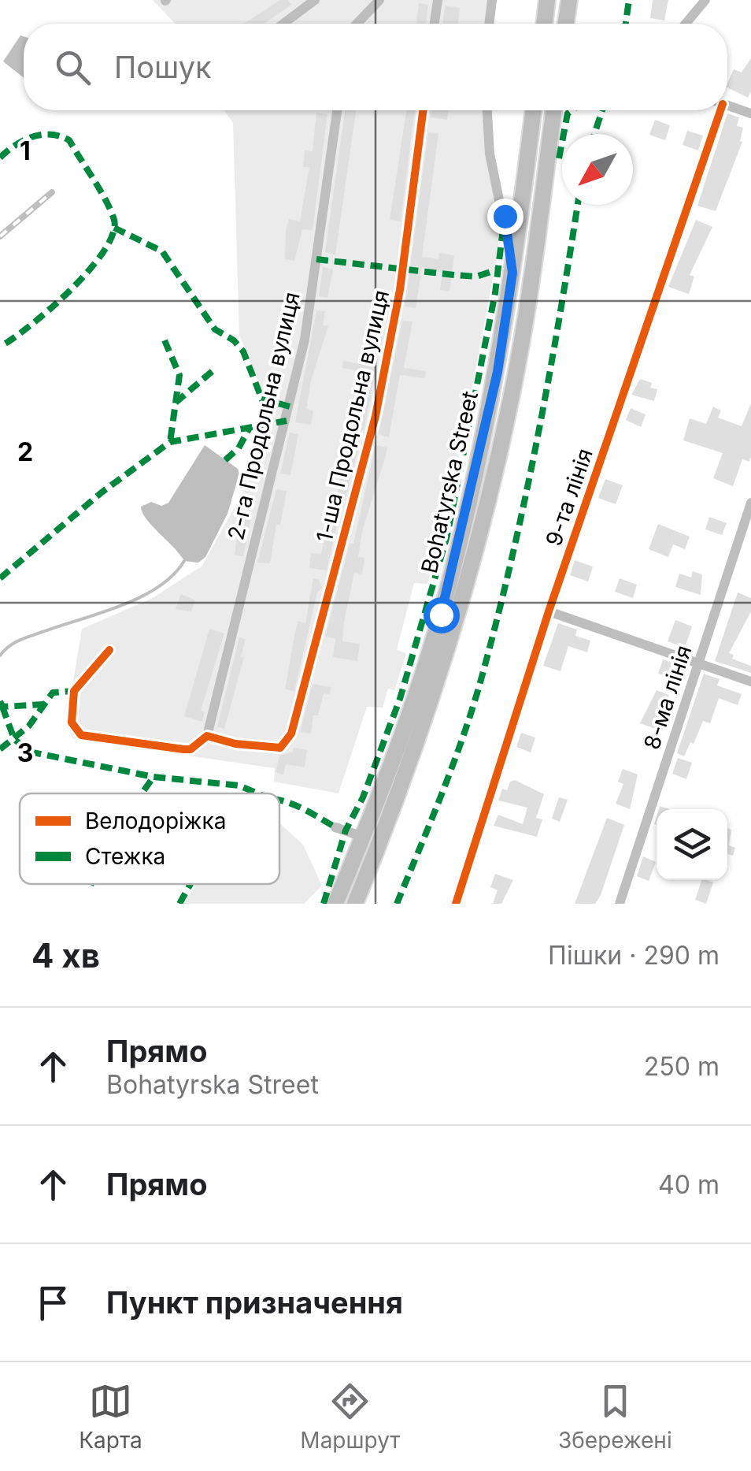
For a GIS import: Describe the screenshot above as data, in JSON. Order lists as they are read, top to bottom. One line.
{"streets":{"main road":["Bohatyrska Street"],"street":["2-га Продольна вулиця","1-ша Продольна вулиця","9-та лінія","8-ма лінія"]},"crossings":[["2-га Продольна вулиця","1-ша Продольна вулиця"]],"legend":["Велодоріжка","Стежка"],"north":"bottom left","page":{"search":"Пошук","heading":["4 хв","Пішки · 290 m"],"list":[["Прямо","Bohatyrska Street","250 m"],["Прямо","40 m"],"Пункт призначення"],"nav":["Карта","Маршрут","Збережені"]},"grid":{"rows":["1","2","3"]}}
